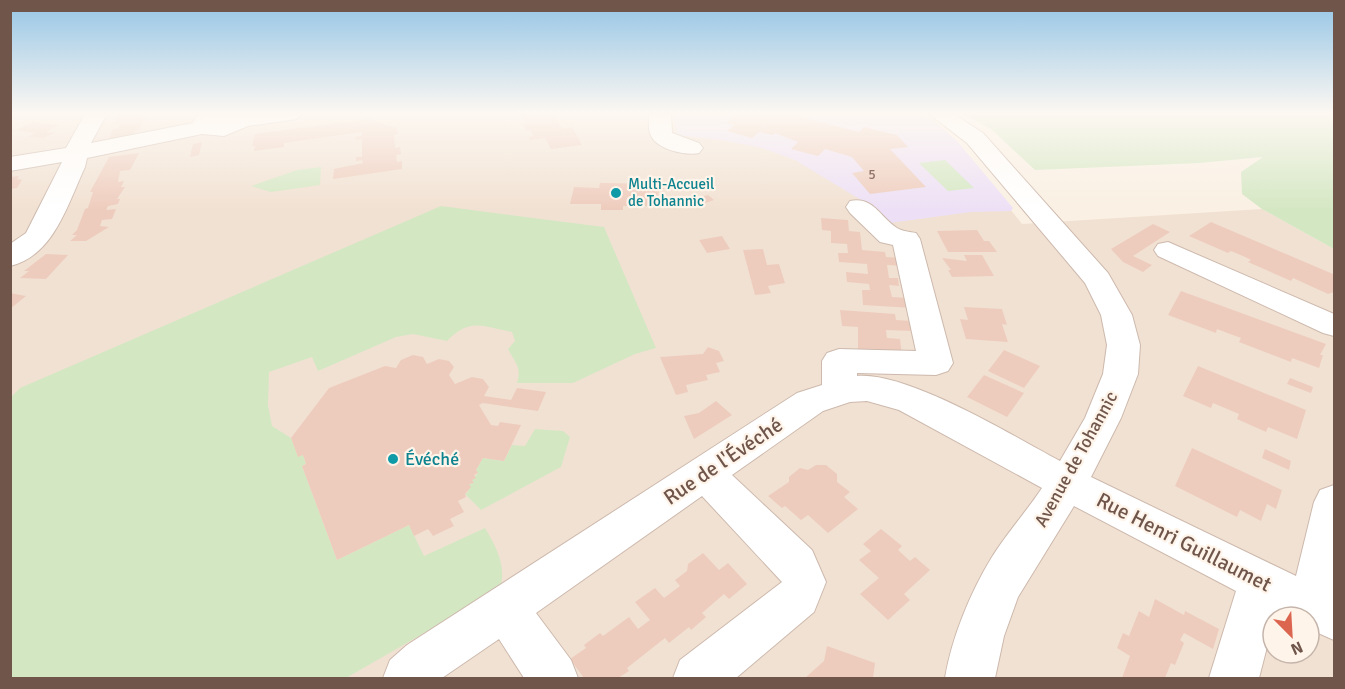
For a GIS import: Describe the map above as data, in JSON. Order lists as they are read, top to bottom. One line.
{"streets":{"street":["Avenue de Tohannic","Rue de l'Évéché","Rue Henri Guillaumet"]},"crossings":[["Avenue de Tohannic","Rue de l'Évéché"],["Avenue de Tohannic","Rue Henri Guillaumet"],["Rue de l'Évéché","Rue Henri Guillaumet"]],"places":["Multi-Accueil de Tohannic","Évéché"],"house_numbers":["5"],"north":"bottom right"}
